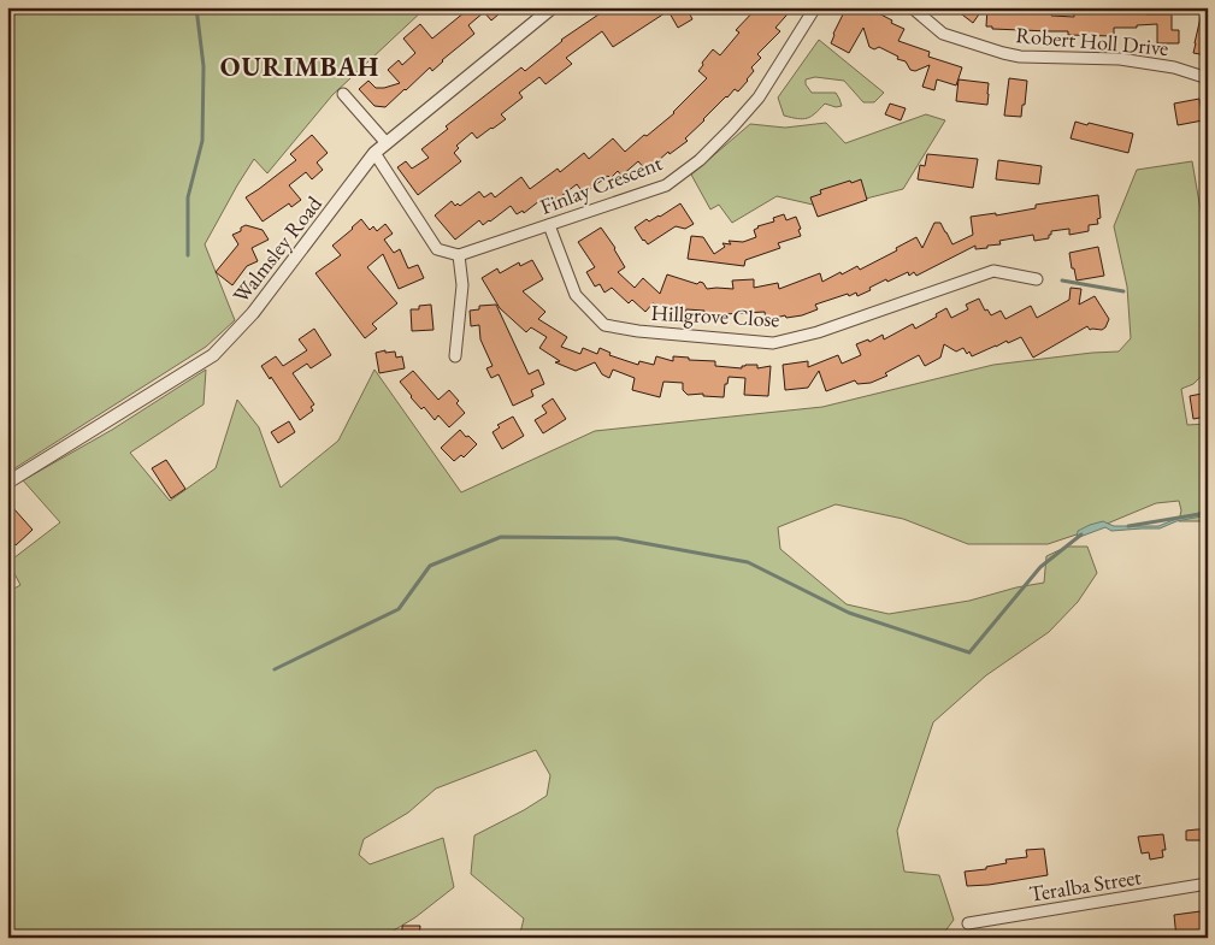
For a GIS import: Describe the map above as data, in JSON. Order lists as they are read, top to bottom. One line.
{"streets":{"street":["Robert Holl Drive","Finlay Crescent","Walmsley Road","Hillgrove Close","Teralba Street"]},"crossings":[["Finlay Crescent","Hillgrove Close"]],"districts":["OURIMBAH"]}
